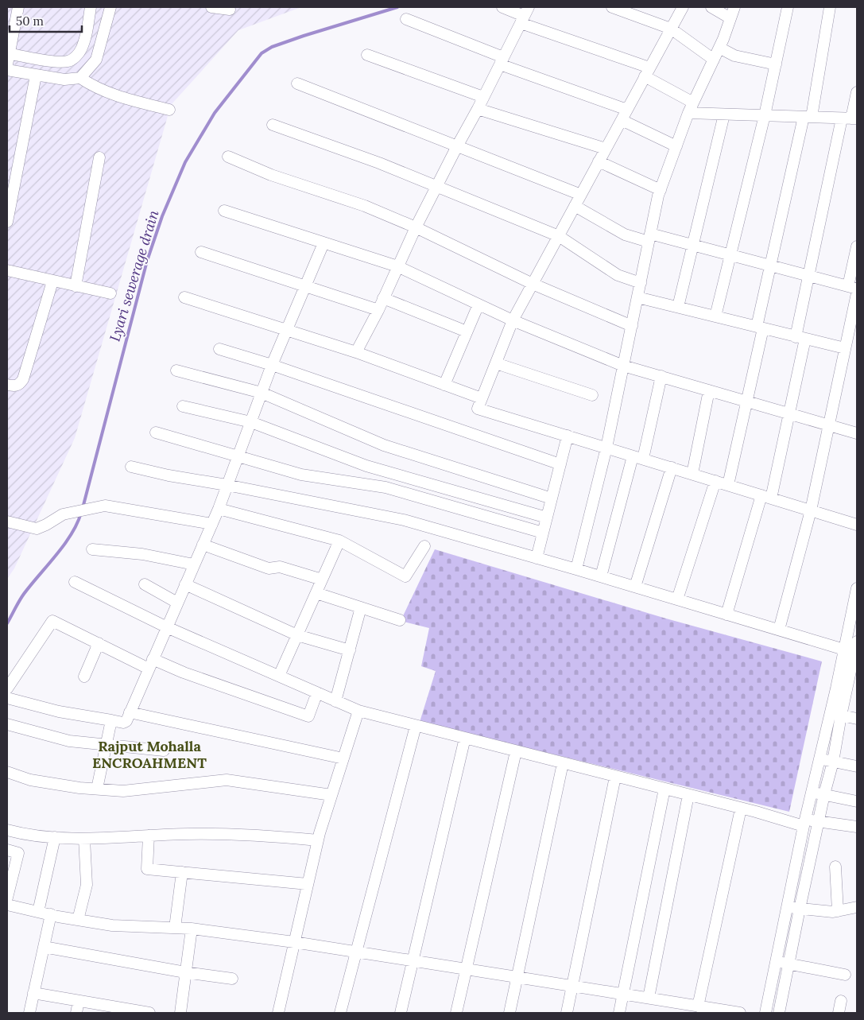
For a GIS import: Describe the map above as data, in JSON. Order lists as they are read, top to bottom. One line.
{"districts":["Rajput Mohalla ENCROAHMENT"],"water":["Lyari sewerage drain"],"scale_bar":"50 m"}
